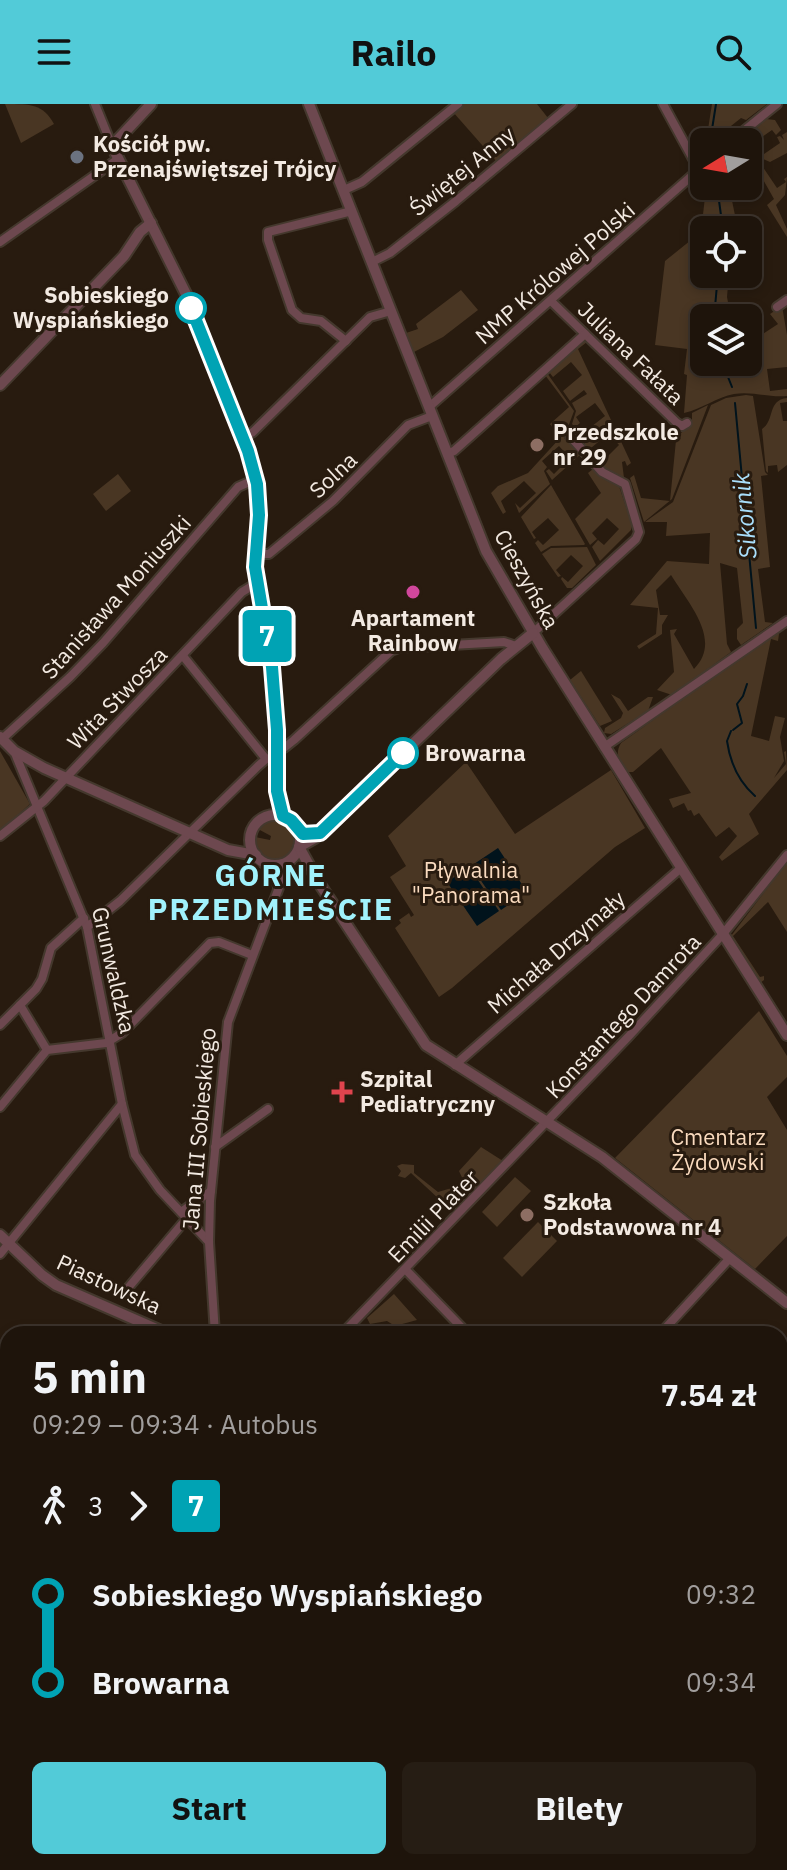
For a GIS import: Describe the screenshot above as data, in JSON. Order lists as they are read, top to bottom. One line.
{"streets":{"street":["Świętej Anny","NMP Królowej Polski","Juliana Fałata","Solna","Cieszyńska","Stanisława Moniuszki","Wita Stwosza","Michała Drzymały","Grunwaldzka","Konstantego Damrota","Jana III Sobieskiego","Emilii Plater","Piastowska"]},"crossings":[["Świętej Anny","Cieszyńska"],["NMP Królowej Polski","Juliana Fałata"],["NMP Królowej Polski","Solna"],["NMP Królowej Polski","Cieszyńska"],["Solna","Cieszyńska"],["Cieszyńska","Michała Drzymały"],["Cieszyńska","Konstantego Damrota"],["Stanisława Moniuszki","Grunwaldzka"],["Wita Stwosza","Grunwaldzka"],["Grunwaldzka","Jana III Sobieskiego"],["Konstantego Damrota","Emilii Plater"]],"districts":["GÓRNE PRZEDMIEŚCIE"],"water":["Sikornik"],"parks":["Pływalnia \"Panorama\"","Cmentarz Żydowski"],"places":{"other":["Kościół pw. Przenajświętszej Trójcy","Sobieskiego Wyspiańskiego","Przedszkole nr 29","Apartament Rainbow","Browarna","Szkoła Podstawowa nr 4"],"health":["Szpital Pediatryczny"]},"lines":["bus line 7"],"north":"left","page":{"header":"Railo","on_map":"7","heading":["5 min","09:29 – 09:34 · Autobus","7.54 zł"],"legs":["3","7"],"list":[{"name":"Sobieskiego Wyspiańskiego","value":"09:32"},{"name":"Browarna","value":"09:34"}],"buttons":["Start","Bilety"]}}
